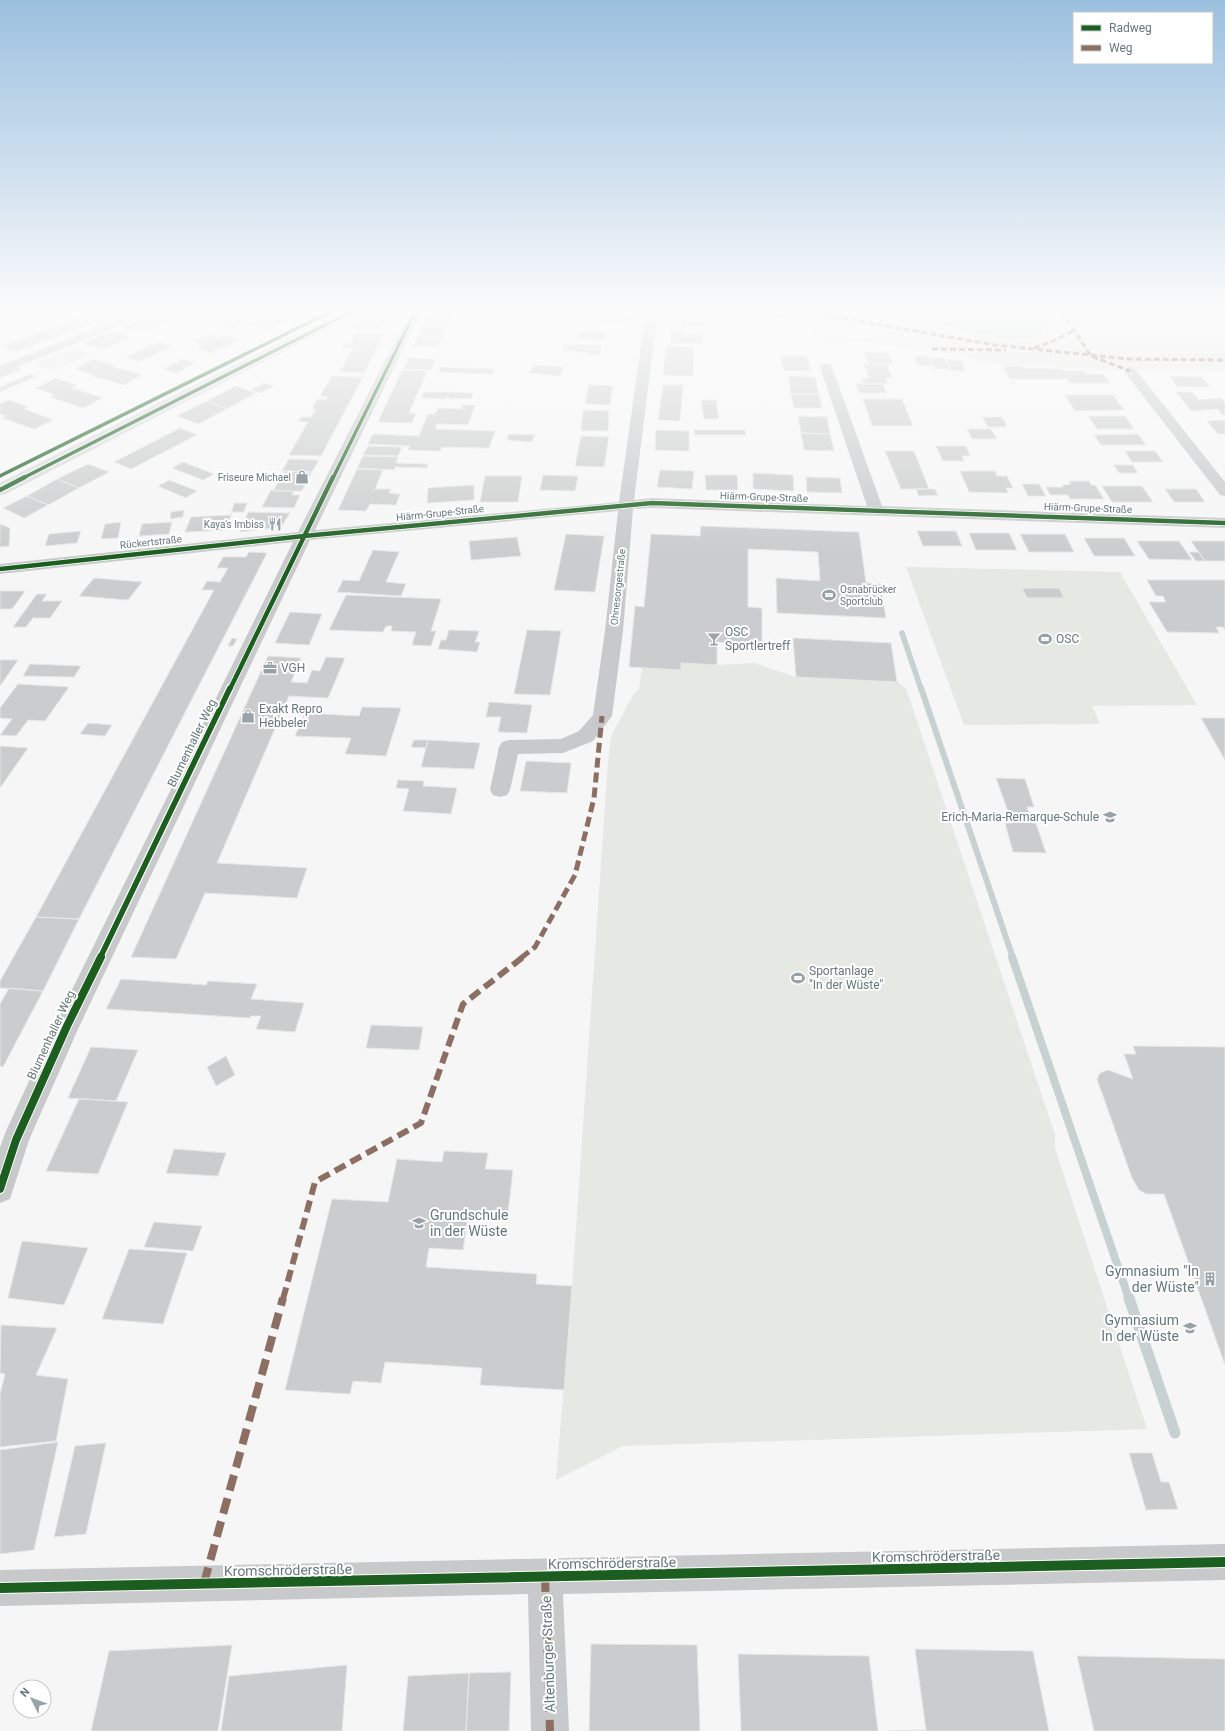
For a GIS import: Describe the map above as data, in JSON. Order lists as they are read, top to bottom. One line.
{"streets":{"street":["Hiärm-Grupe-Straße","Rückertstraße","Ohnesorgestraße","Blumenhaller Weg","Kromschröderstraße","Altenburger Straße"]},"crossings":[["Hiärm-Grupe-Straße","Rückertstraße"],["Hiärm-Grupe-Straße","Ohnesorgestraße"],["Hiärm-Grupe-Straße","Blumenhaller Weg"],["Rückertstraße","Blumenhaller Weg"],["Kromschröderstraße","Altenburger Straße"]],"places":{"shop":["Friseure Michael","Exakt Repro Hebbeler"],"restaurant":["Kaya's Imbiss"],"sports":["Osnabrücker Sportclub","OSC","Sportanlage \"In der Wüste\""],"bar":["OSC Sportlertreff"],"office":["VGH"],"school or university":["Erich-Maria-Remarque-Schule","Grundschule in der Wüste","Gymnasium In der Wüste"],"building":["Gymnasium \"In der Wüste\""]},"legend":["Radweg","Weg"],"north":"top left"}
